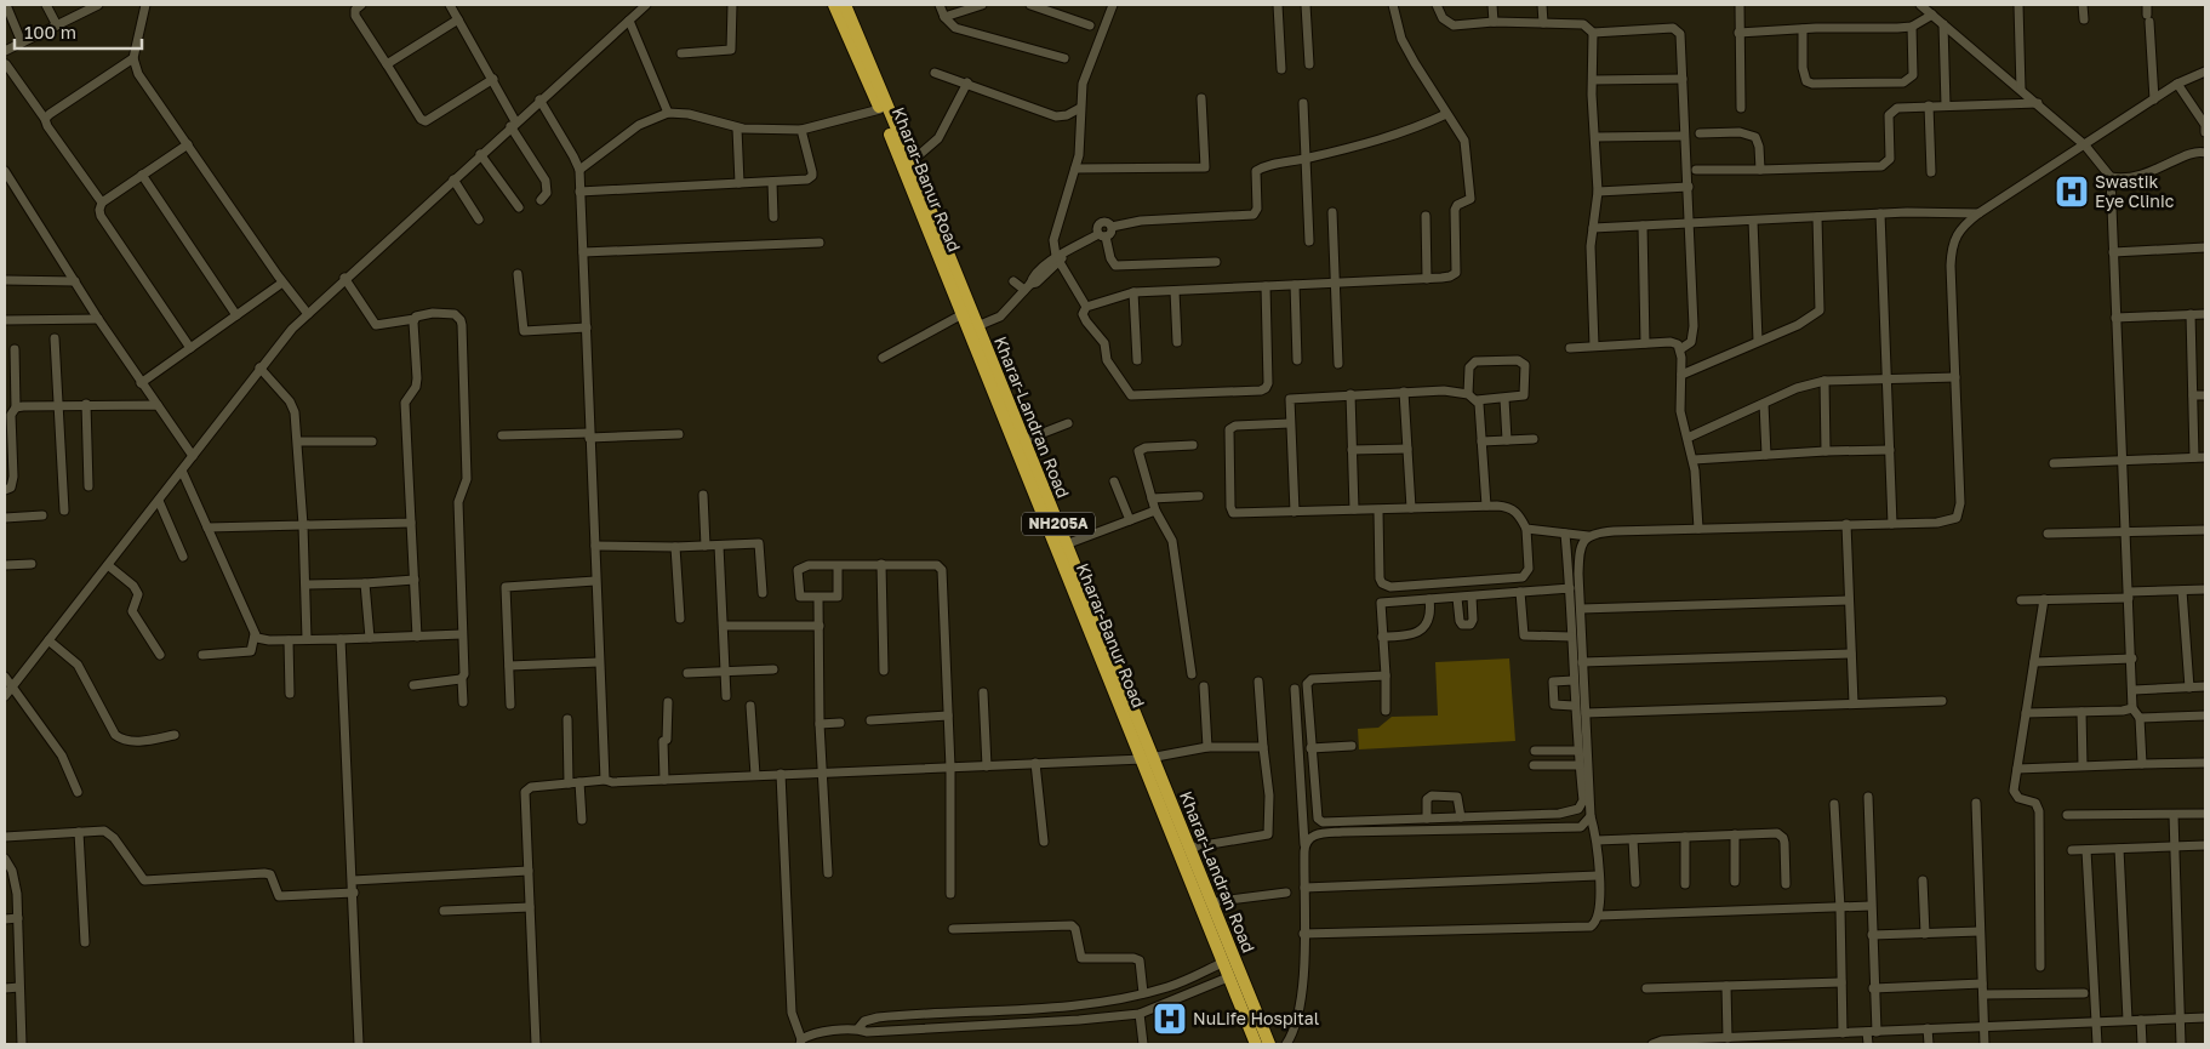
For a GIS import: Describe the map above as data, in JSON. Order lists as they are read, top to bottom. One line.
{"streets":{"highway":["Kharar-Banur Road","Kharar-Landran Road","NH205A"]},"crossings":[["Kharar-Banur Road","Kharar-Landran Road"]],"places":{"hospital":["Swastik Eye Clinic","NuLife Hospital"]},"scale_bar":"100 m"}
